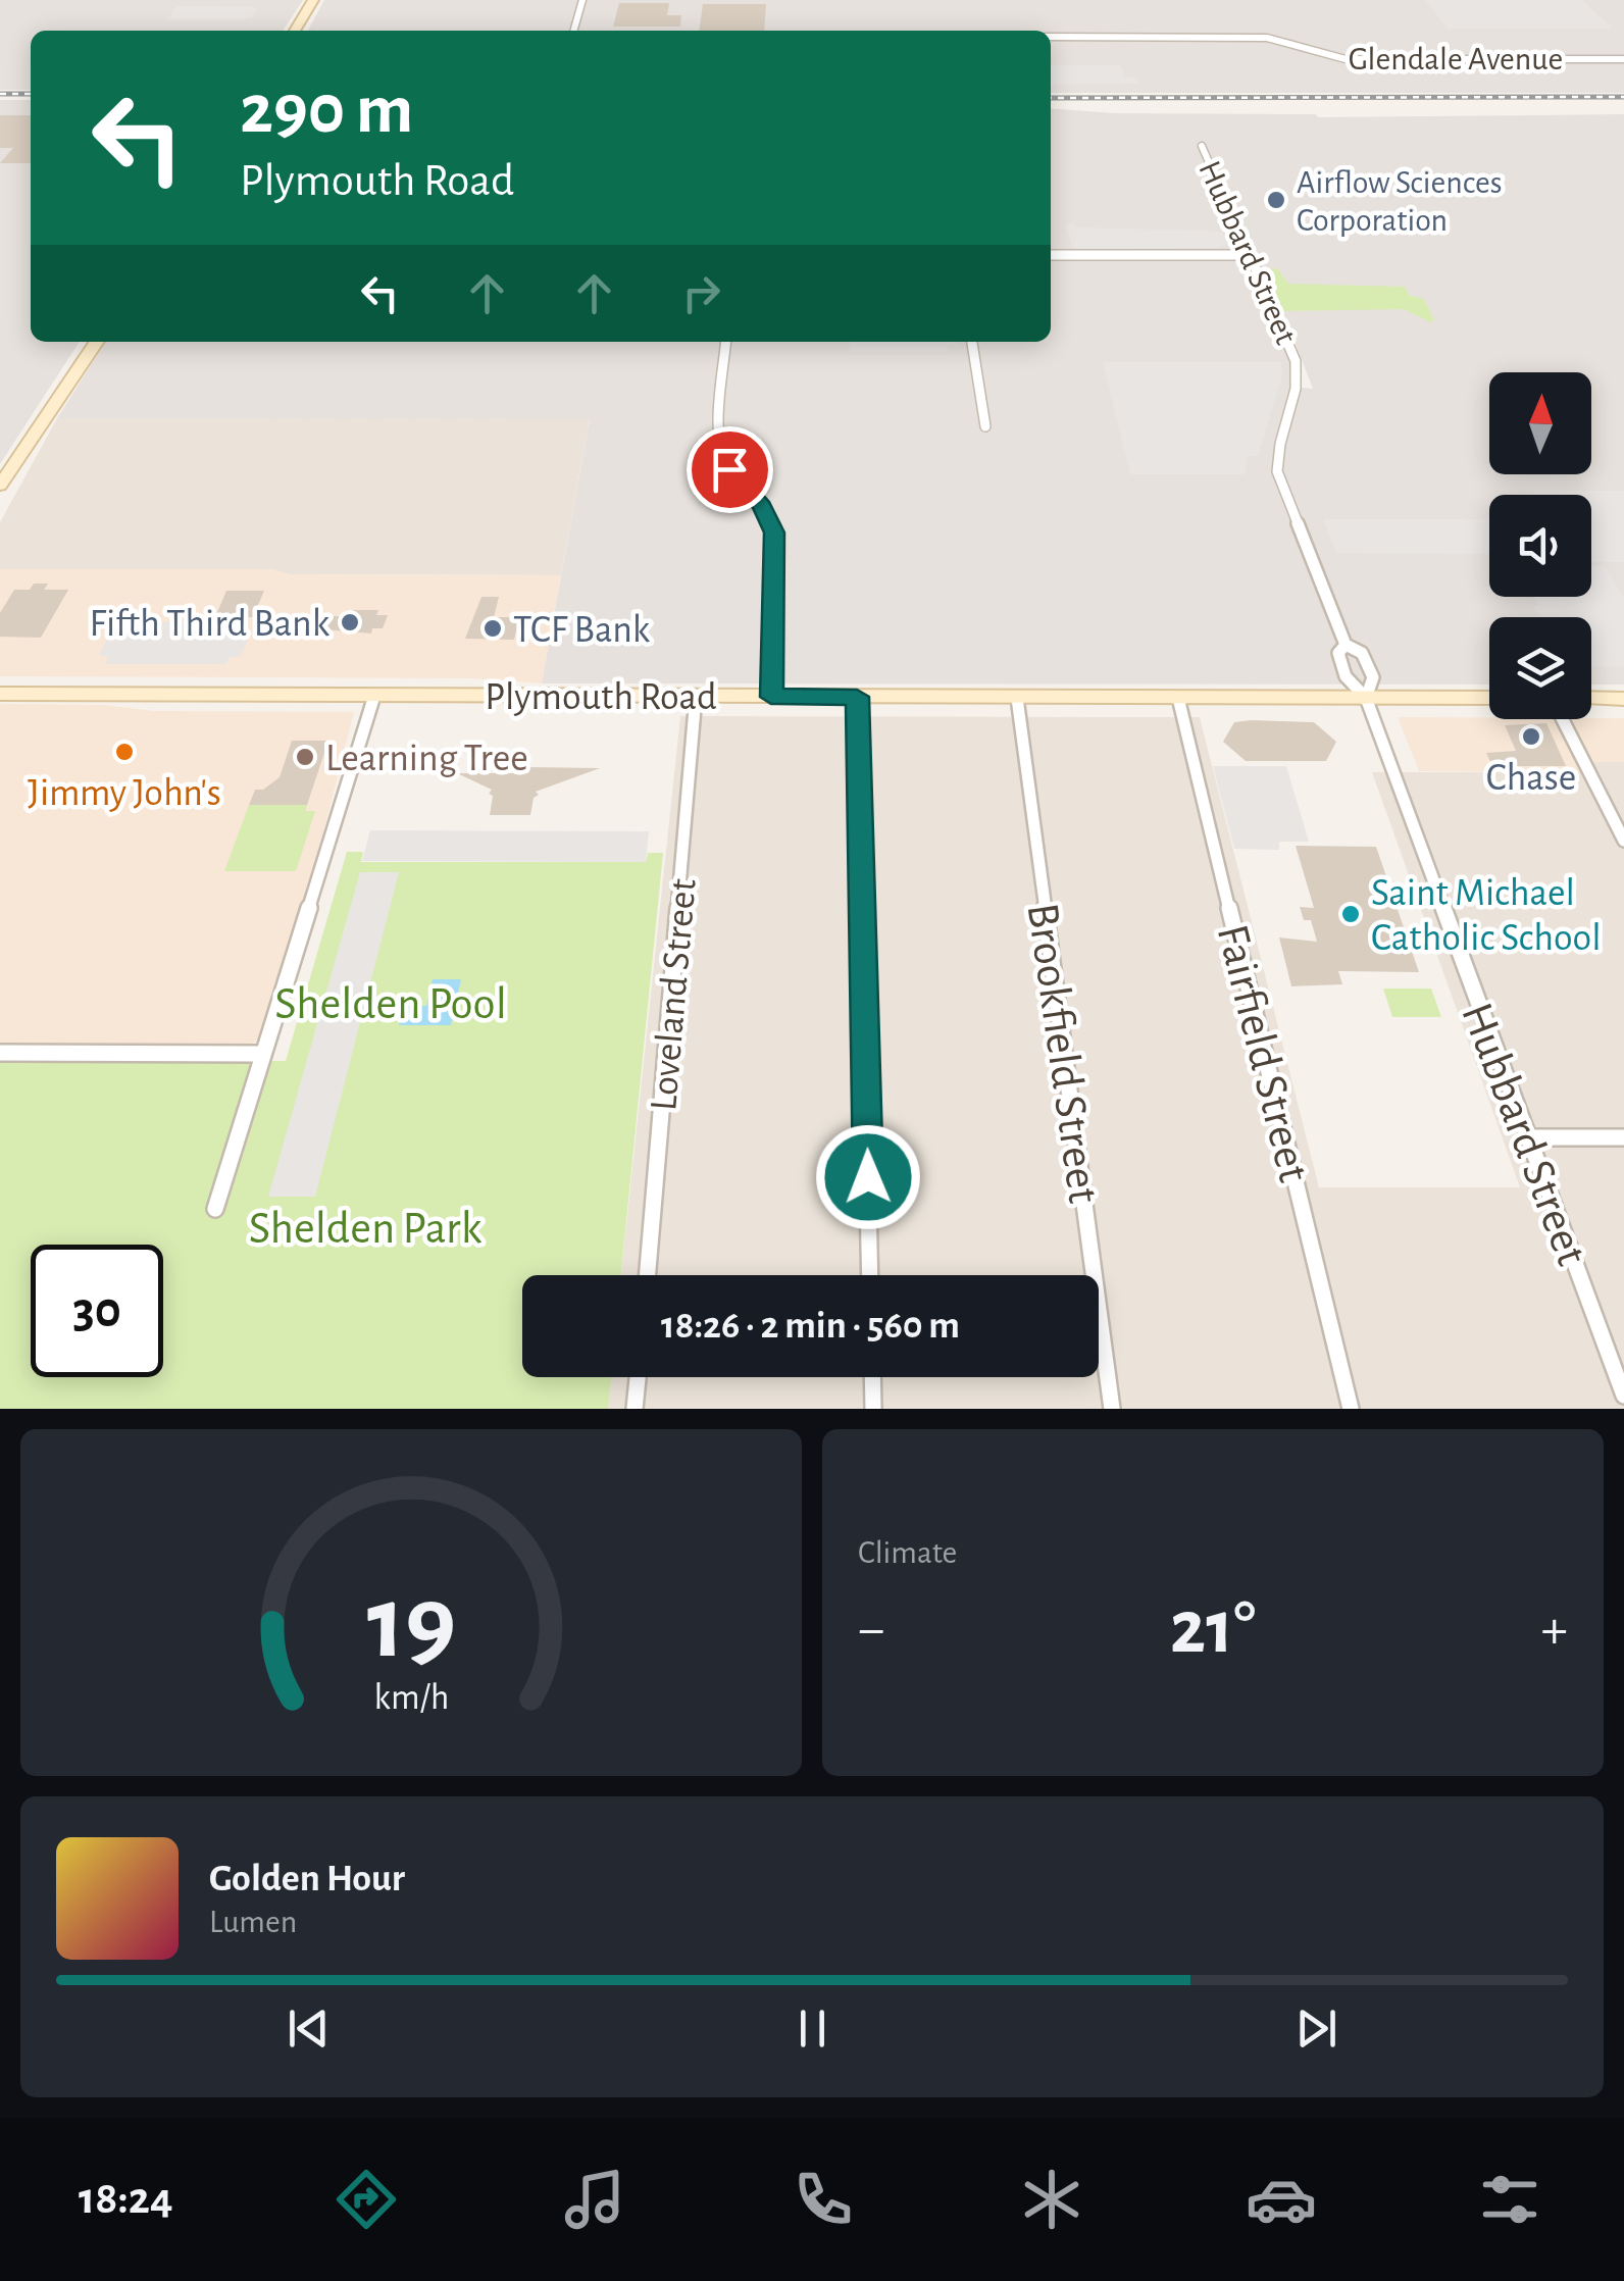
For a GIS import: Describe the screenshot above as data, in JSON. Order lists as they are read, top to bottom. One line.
{"streets":{"main road":["Plymouth Road"],"street":["Glendale Avenue","Hubbard Street","Loveland Street","Brookfield Street","Fairfield Street"]},"crossings":[["Hubbard Street","Plymouth Road"],["Plymouth Road","Loveland Street"],["Plymouth Road","Brookfield Street"],["Plymouth Road","Fairfield Street"]],"parks":["Shelden Pool","Shelden Park"],"places":["Airflow Sciences Corporation","Fifth Third Bank","TCF Bank","Chase","Jimmy John's","Learning Tree","Saint Michael Catholic School"],"north":"top","page":{"turn":["290 m","Plymouth Road"],"limit":"30","trip":"18:26 · 2 min · 560 m","tile":"Climate","heat":["−","21°","+"],"song":["Golden Hour","Lumen"],"tabs":"18:24","gauge":["19","km/h"]}}
